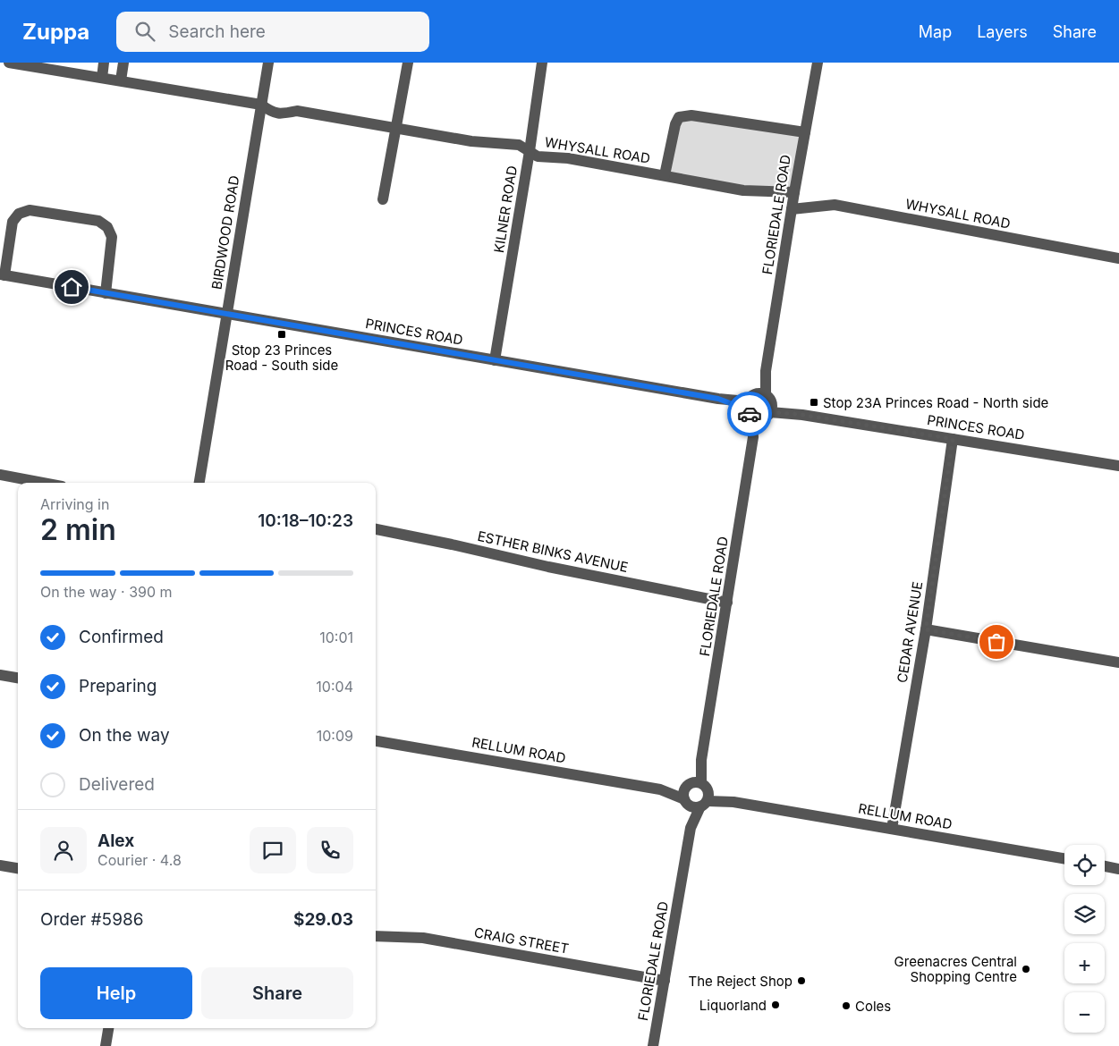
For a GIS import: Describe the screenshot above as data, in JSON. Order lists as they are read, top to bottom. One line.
{"streets":{"street":["WHYSALL ROAD","KILNER ROAD","FLORIEDALE ROAD","BIRDWOOD ROAD","PRINCES ROAD","ESTHER BINKS AVENUE","CEDAR AVENUE","RELLUM ROAD","CRAIG STREET"]},"crossings":[["WHYSALL ROAD","KILNER ROAD"],["WHYSALL ROAD","FLORIEDALE ROAD"],["WHYSALL ROAD","BIRDWOOD ROAD"],["KILNER ROAD","PRINCES ROAD"],["FLORIEDALE ROAD","PRINCES ROAD"],["FLORIEDALE ROAD","ESTHER BINKS AVENUE"],["FLORIEDALE ROAD","RELLUM ROAD"],["FLORIEDALE ROAD","CRAIG STREET"],["BIRDWOOD ROAD","PRINCES ROAD"],["PRINCES ROAD","CEDAR AVENUE"],["CEDAR AVENUE","RELLUM ROAD"]],"places":{"transit":["Stop 23 Princes Road - South side","Stop 23A Princes Road - North side"],"other":["Greenacres Central Shopping Centre","The Reject Shop","Liquorland","Coles"]},"page":{"header":"Zuppa","search":"Search here","nav":["Map","Layers","Share"],"heading":["2 min","Arriving in","10:18–10:23"],"panel":["Alex","Courier · 4.8","Order #5986","$29.03"],"bar":"On the way · 390 m","list":[["Confirmed","10:01"],["Preparing","10:04"],["On the way","10:09"],"Delivered"],"map_buttons":["+","−"],"buttons":["Help","Share"]}}
